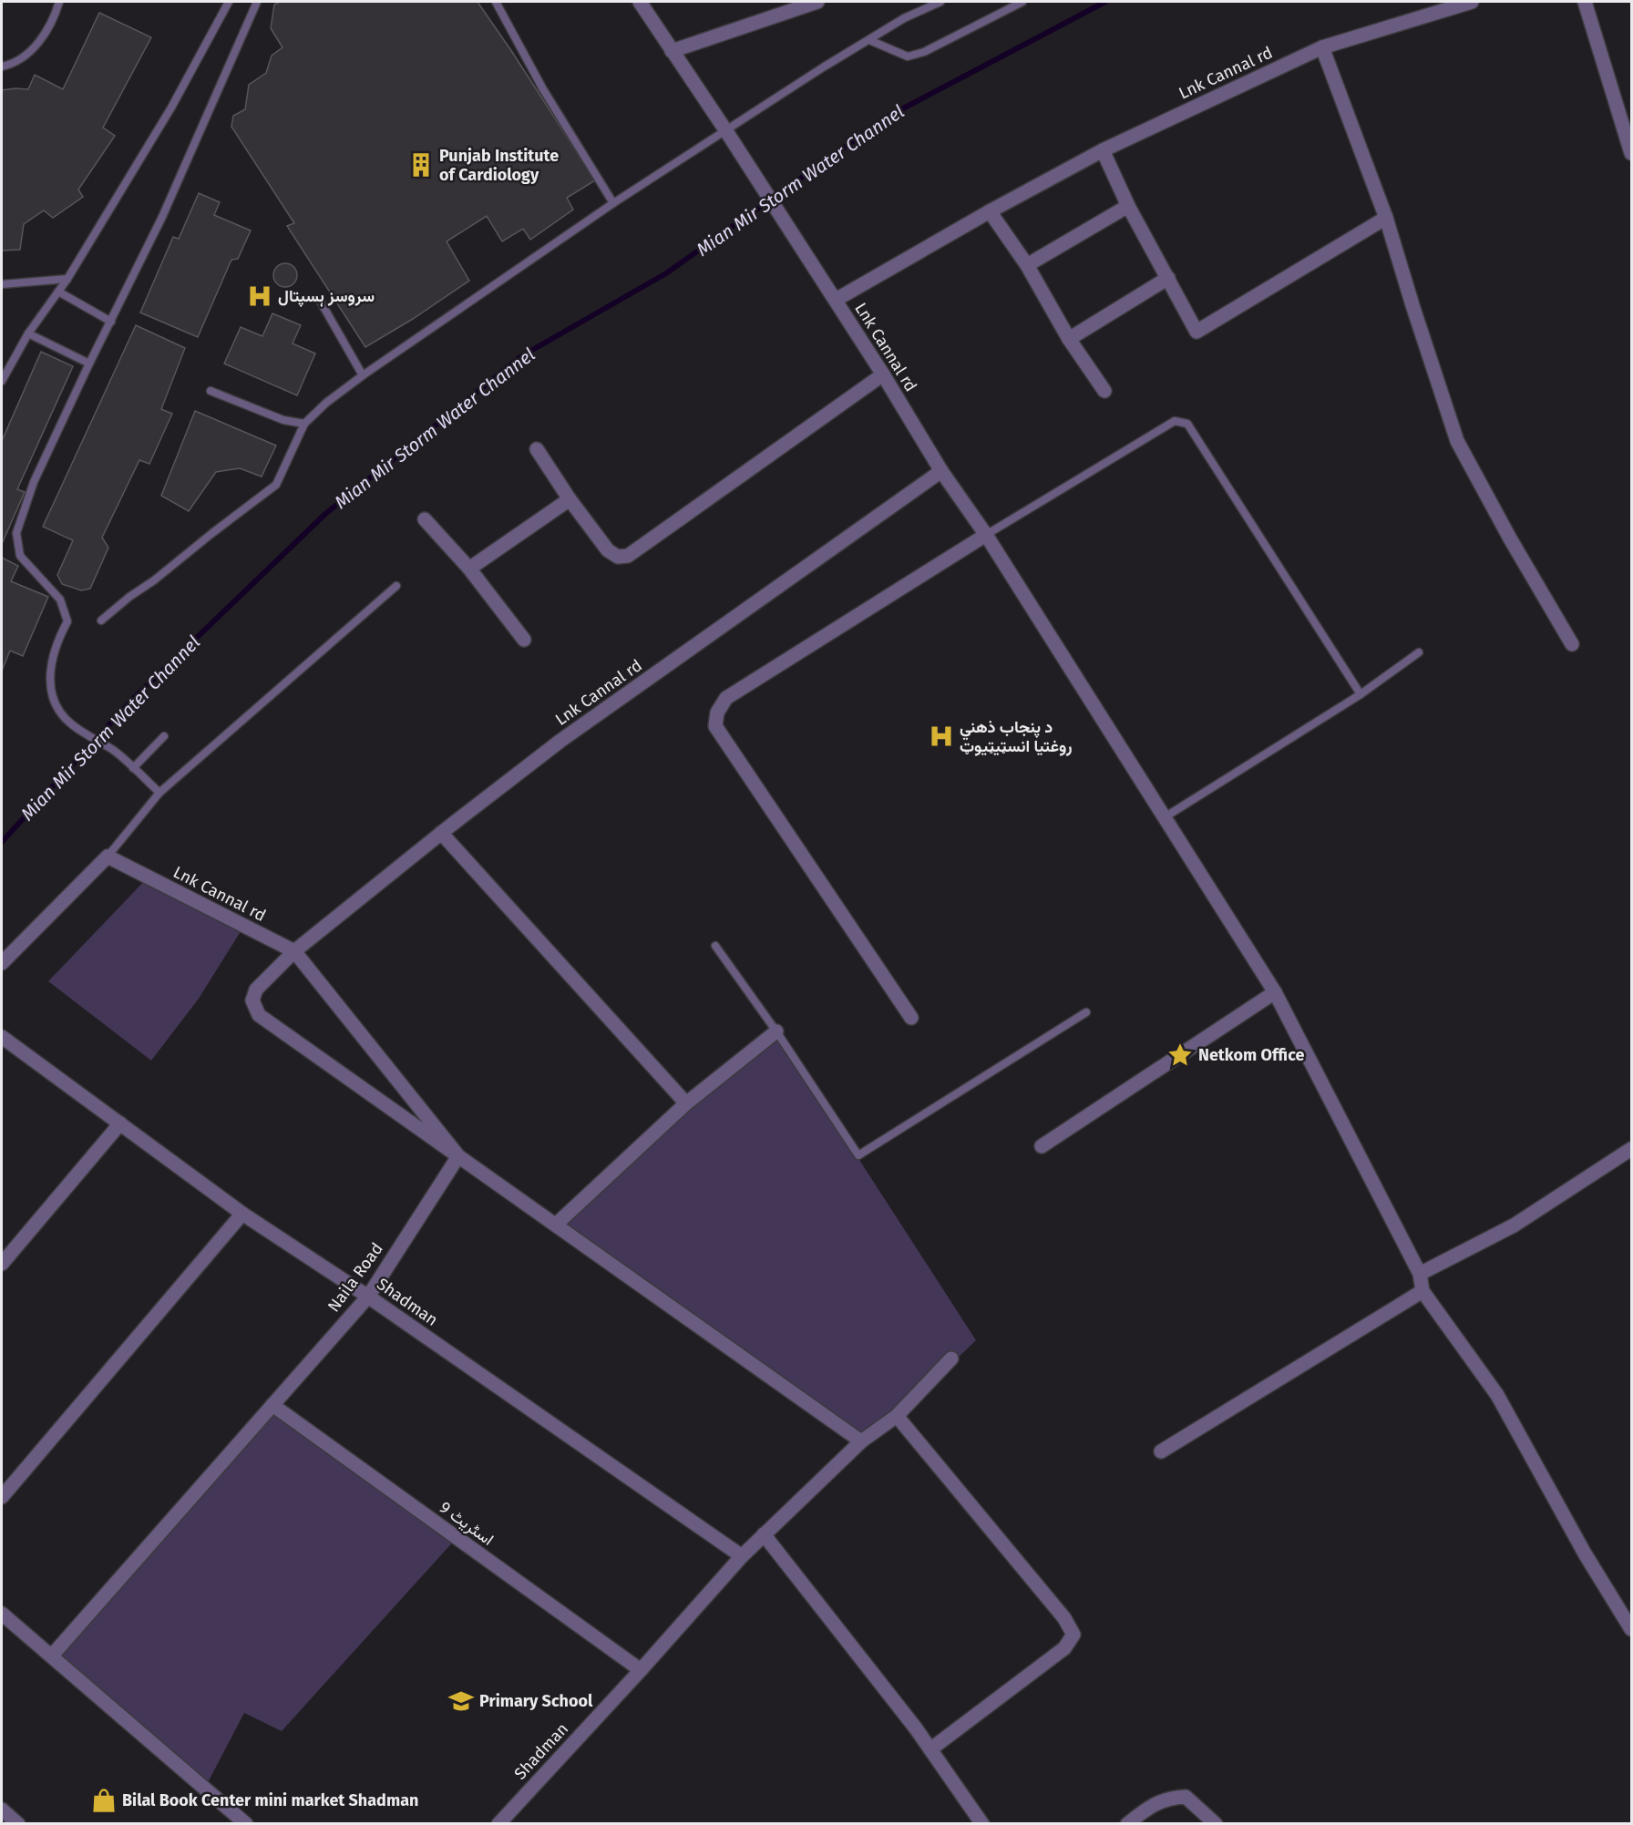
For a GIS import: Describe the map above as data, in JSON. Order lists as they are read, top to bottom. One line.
{"streets":{"street":["Lnk Cannal rd","Naila Road","Shadman","اسٹریٹ 9"]},"crossings":[["Naila Road","Shadman"],["Naila Road","اسٹریٹ 9"],["Shadman","اسٹریٹ 9"]],"water":["Mian Mir Storm Water Channel"],"places":{"building":["Punjab Institute of Cardiology"],"hospital":["سروسز ہسپتال","د پنجاب ذهني روغتیا انسټیټیوټ"],"place":["Netkom Office"],"school or university":["Primary School"],"shop":["Bilal Book Center mini market Shadman"]}}
